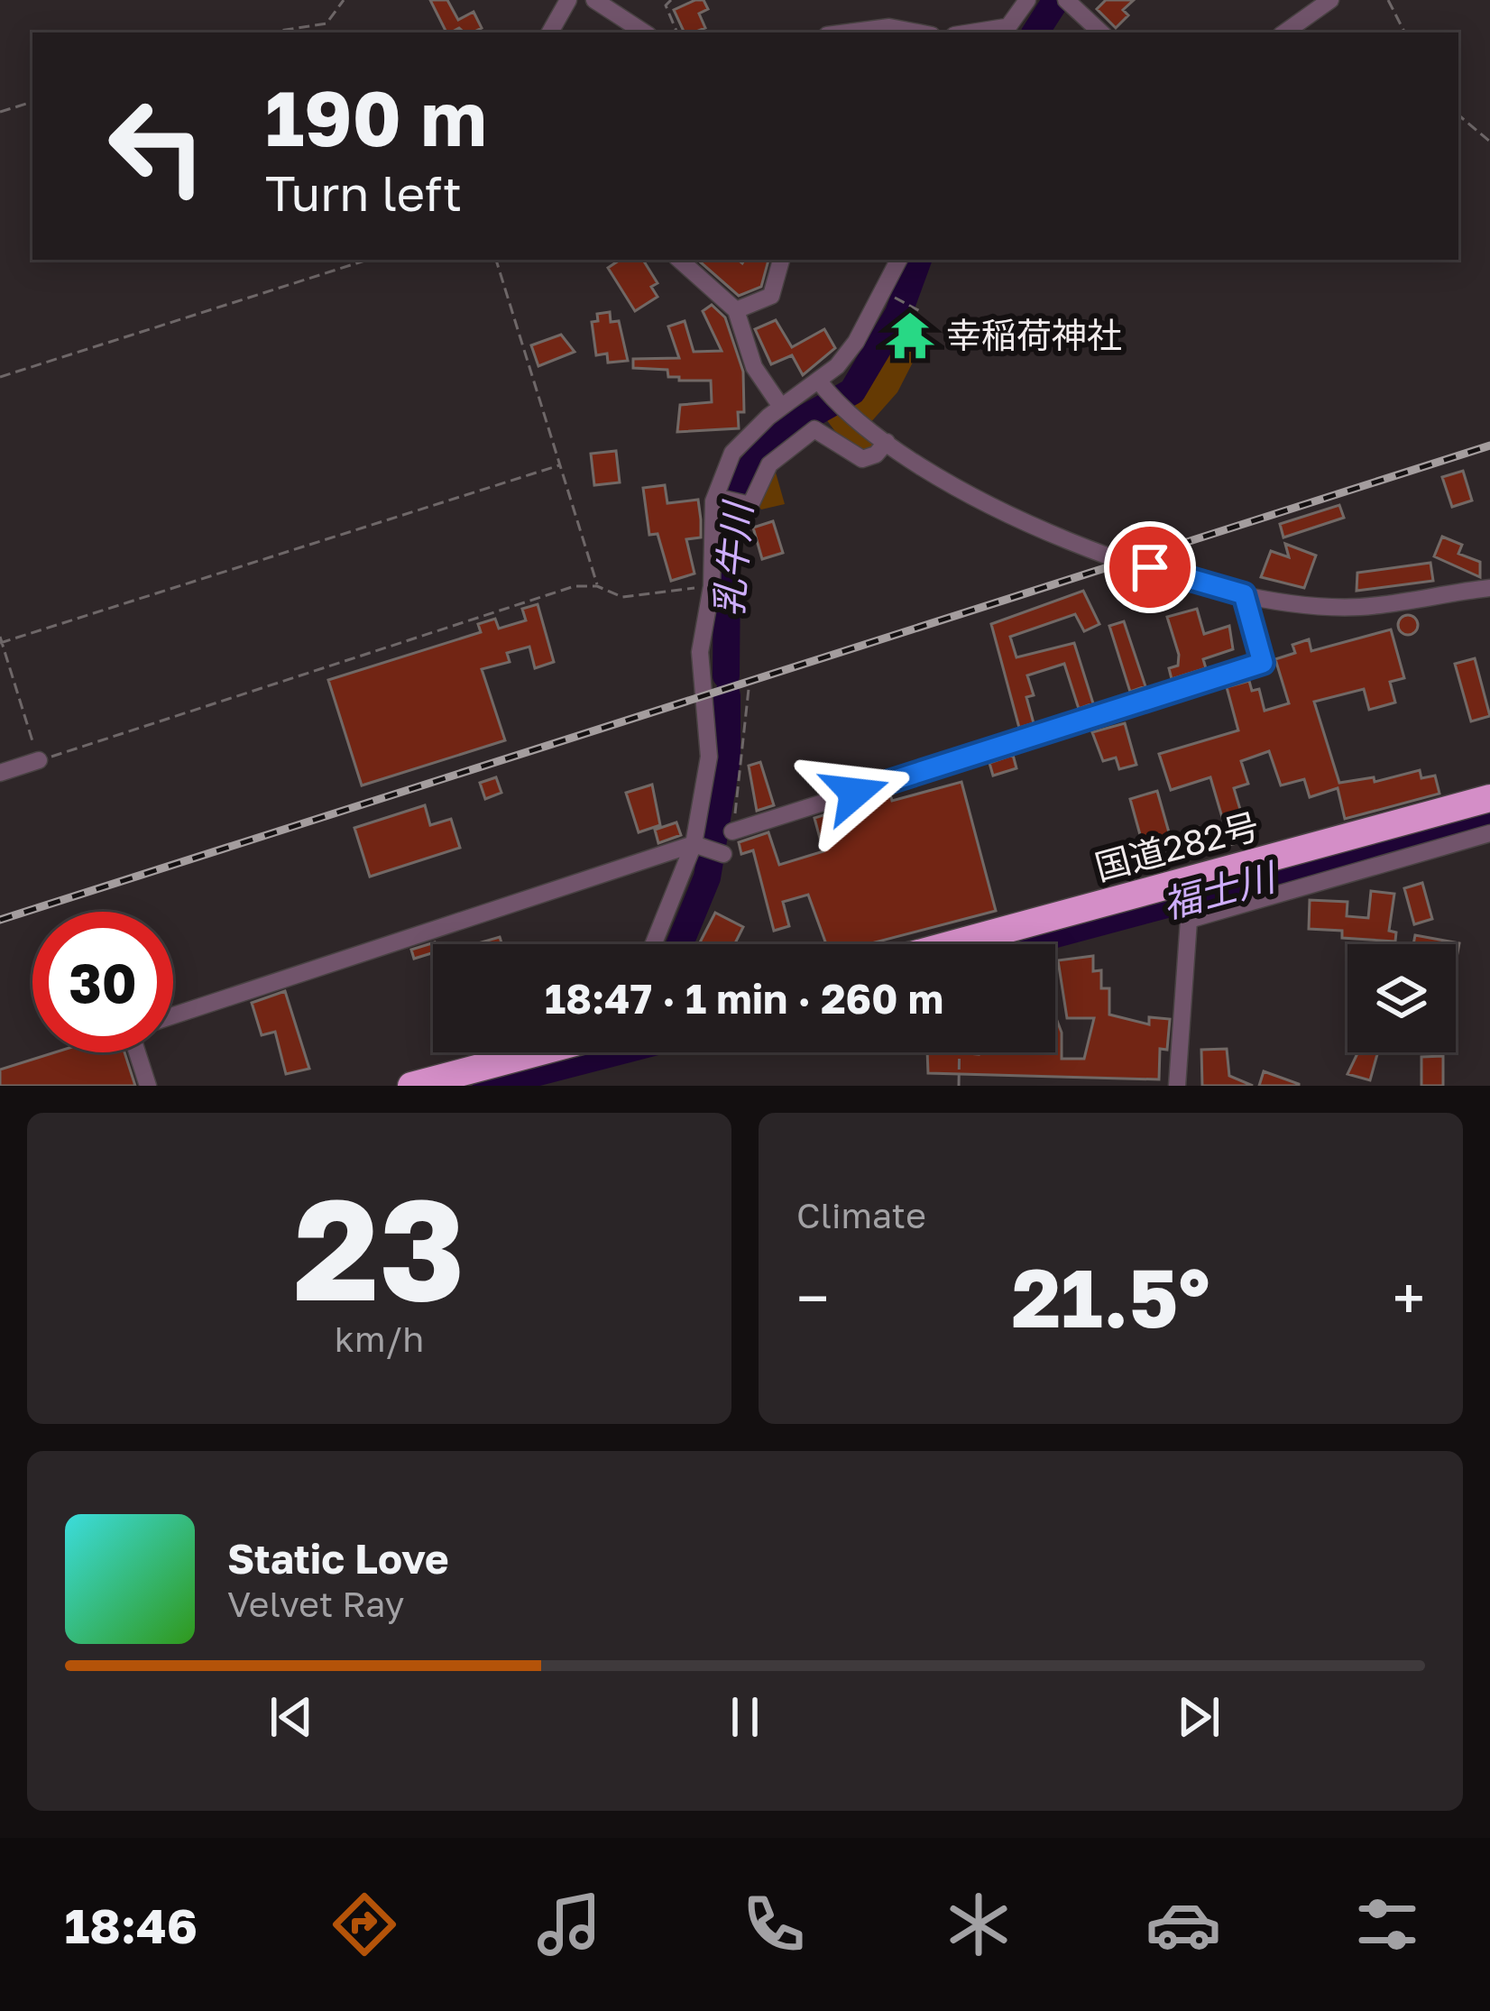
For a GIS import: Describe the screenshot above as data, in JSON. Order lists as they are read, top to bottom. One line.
{"streets":{"highway":["国道282号"]},"water":["乳牛川","福士川"],"places":{"temple":["幸稲荷神社"]},"page":{"turn":["190 m","Turn left"],"limit":"30","trip":"18:47 · 1 min · 260 m","tile":[["23","km/h"],"Climate"],"heat":["−","21.5°","+"],"song":["Static Love","Velvet Ray"],"tabs":"18:46"}}
